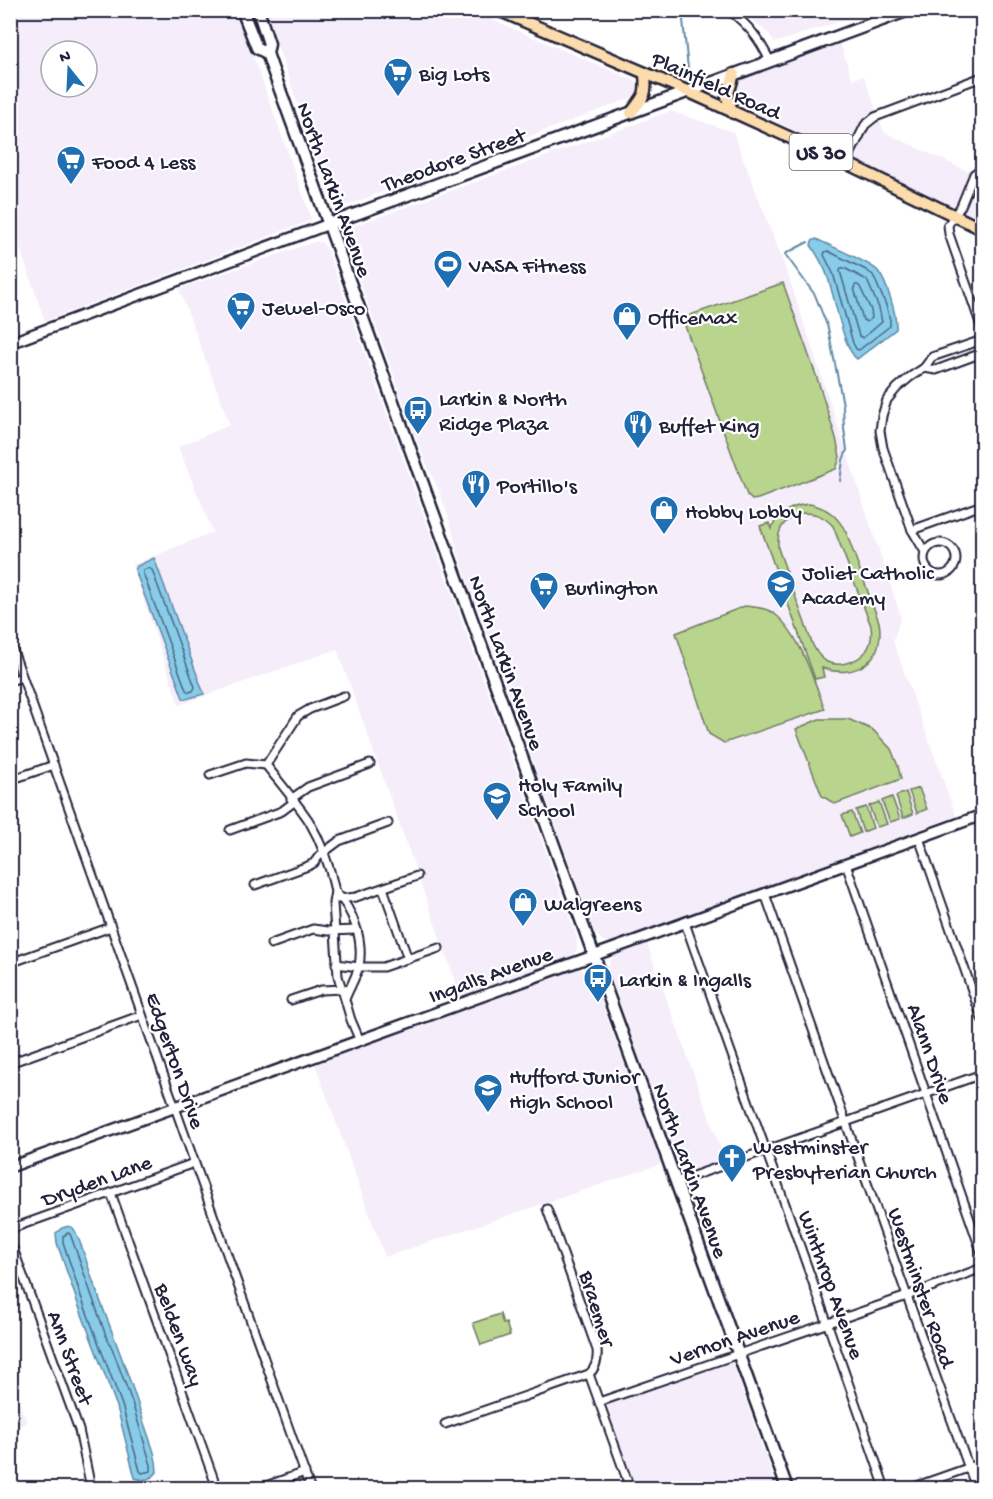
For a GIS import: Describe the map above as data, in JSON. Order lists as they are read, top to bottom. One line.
{"streets":{"main road":["Plainfield Road","US 30","Theodore Street","North Larkin Avenue"],"street":["Ingalls Avenue","Alann Drive","Edgerton Drive","Dryden Lane","Winthrop Avenue","Westminster Road","Braemer","Belden way","Vernon Avenue","Ann Street"]},"crossings":[["Plainfield Road","Theodore Street"],["Theodore Street","North Larkin Avenue"],["North Larkin Avenue","Ingalls Avenue"],["North Larkin Avenue","Vernon Avenue"],["Ingalls Avenue","Alann Drive"],["Ingalls Avenue","Edgerton Drive"],["Ingalls Avenue","Winthrop Avenue"],["Ingalls Avenue","Westminster Road"],["Edgerton Drive","Dryden Lane"],["Dryden Lane","Belden way"],["Winthrop Avenue","Vernon Avenue"],["Westminster Road","Vernon Avenue"]],"places":{"supermarket":["Big Lots","Food 4 Less","Jewel-Osco","Burlington"],"sports":["VASA Fitness"],"shop":["OfficeMax","Hobby Lobby","Walgreens"],"bus stop":["Larkin & North Ridge Plaza","Larkin & Ingalls"],"restaurant":["Buffet King","Portillo's"],"school or university":["Joliet Catholic Academy","Holy Family School","Hufford Junior High School"],"church":["Westminster Presbyterian Church"]},"north":"top"}
